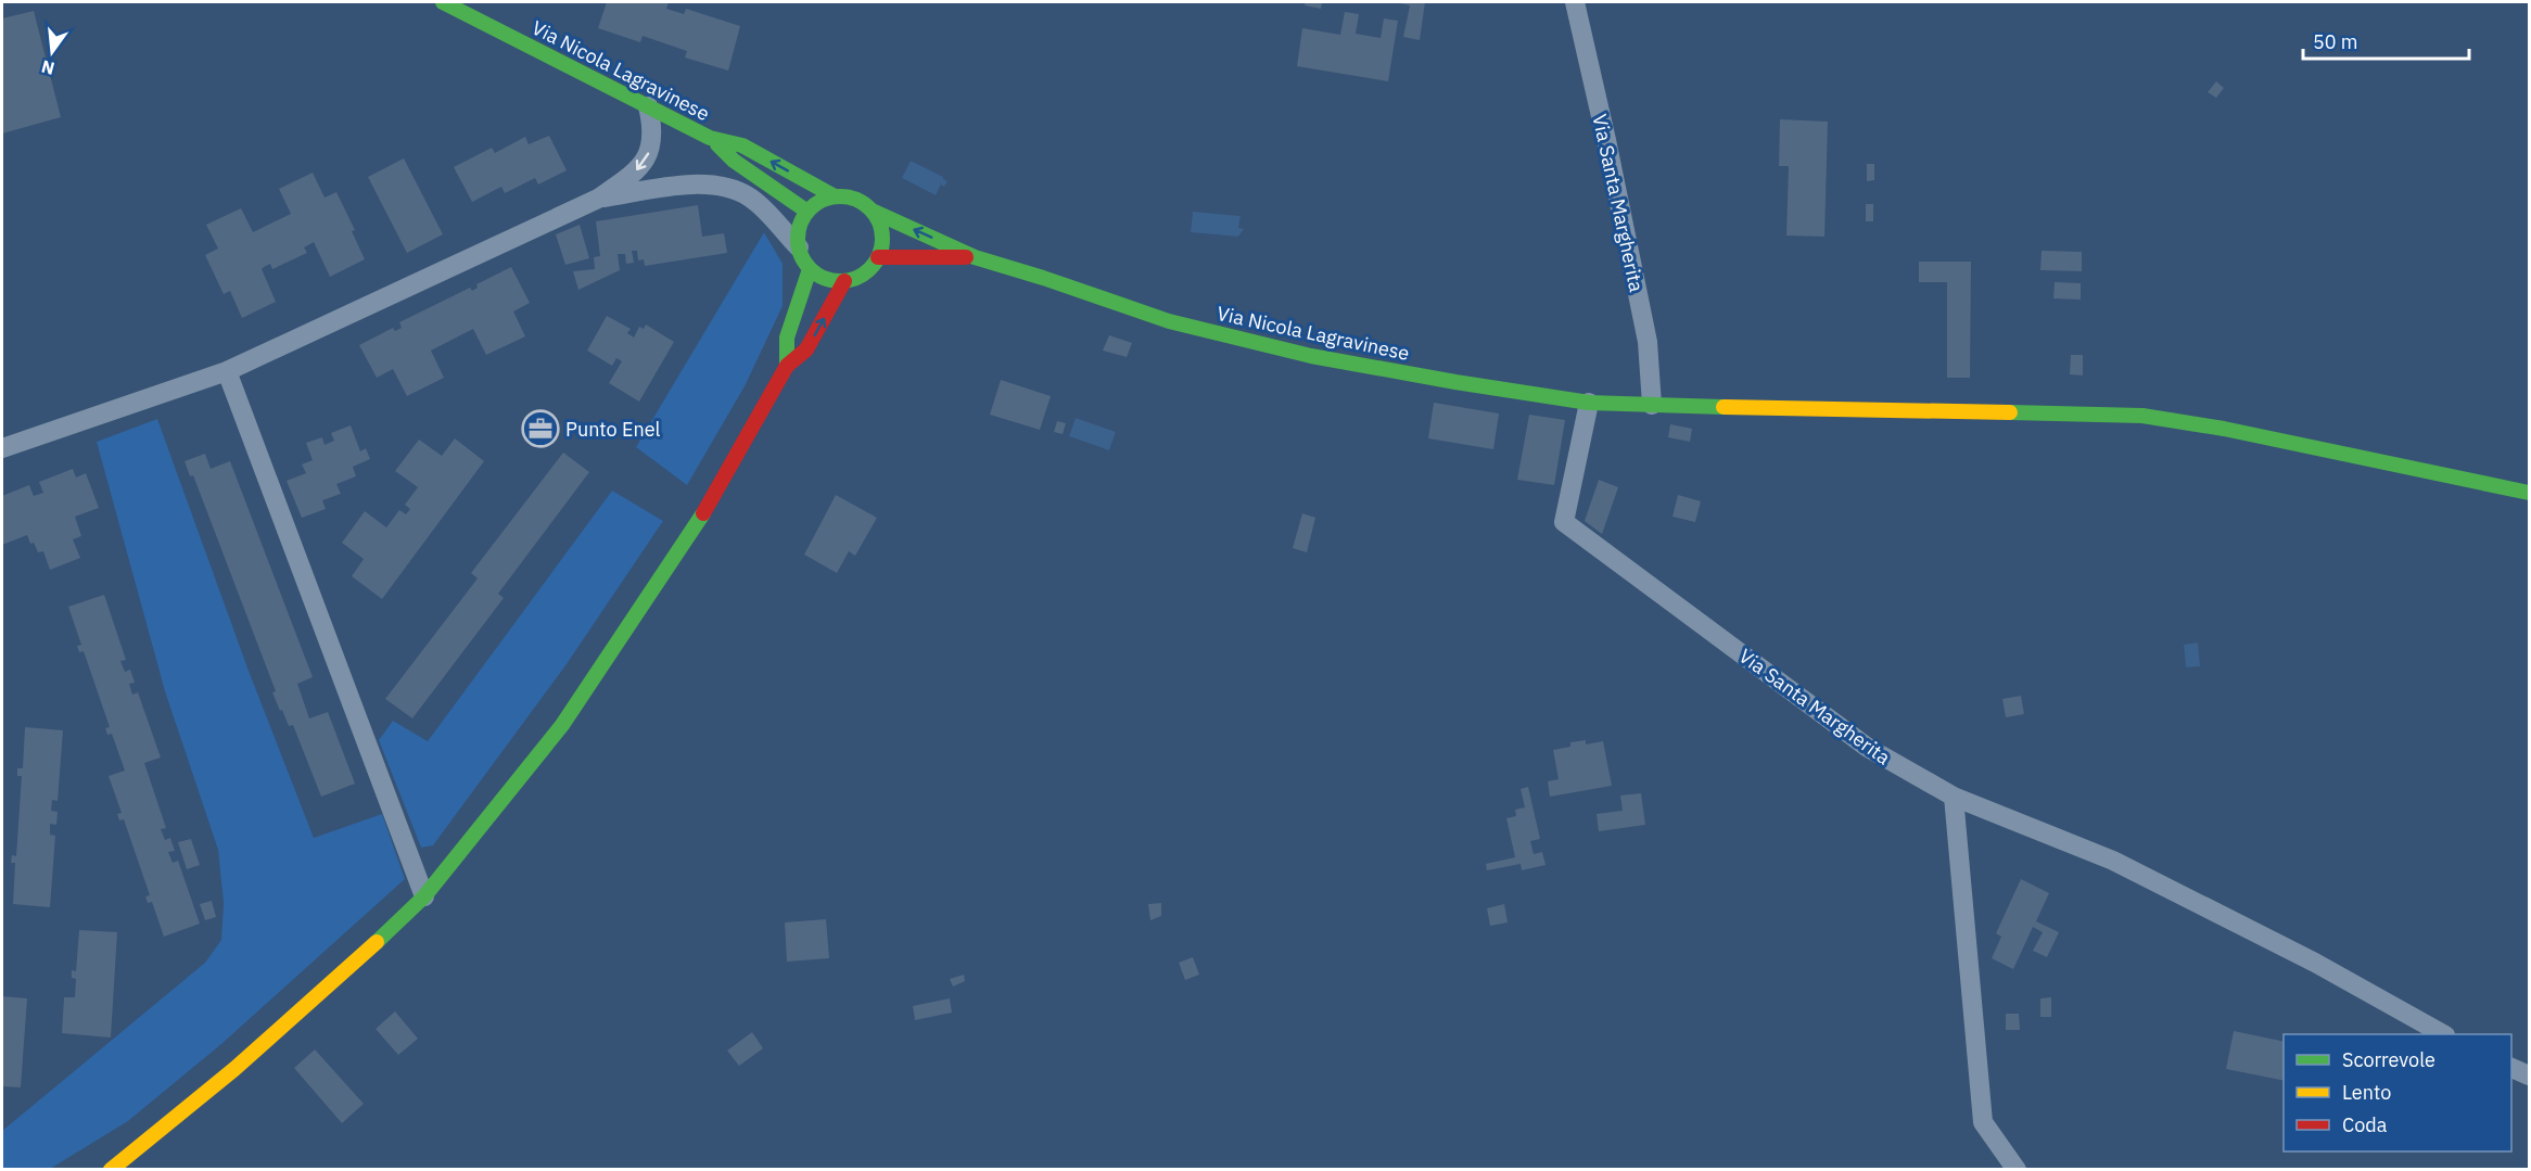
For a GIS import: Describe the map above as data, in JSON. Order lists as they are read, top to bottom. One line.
{"streets":{"street":["Via Nicola Lagravinese","Via Santa Margherita"]},"crossings":[["Via Nicola Lagravinese","Via Santa Margherita"]],"places":{"office":["Punto Enel"]},"legend":["Scorrevole","Lento","Coda"],"scale_bar":"50 m","north":"bottom"}
